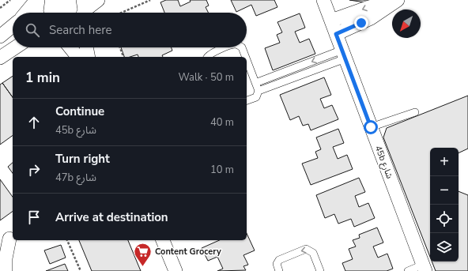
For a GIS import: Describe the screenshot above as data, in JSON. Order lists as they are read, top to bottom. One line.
{"streets":{"street":["45b شارع"]},"places":{"supermarket":["Content Grocery"]},"north":"bottom left","page":{"search":"Search here","heading":["1 min","Walk · 50 m"],"list":[["Continue","45b شارع","40 m"],["Turn right","47b شارع","10 m"],"Arrive at destination"],"map_buttons":["+","−"]}}
